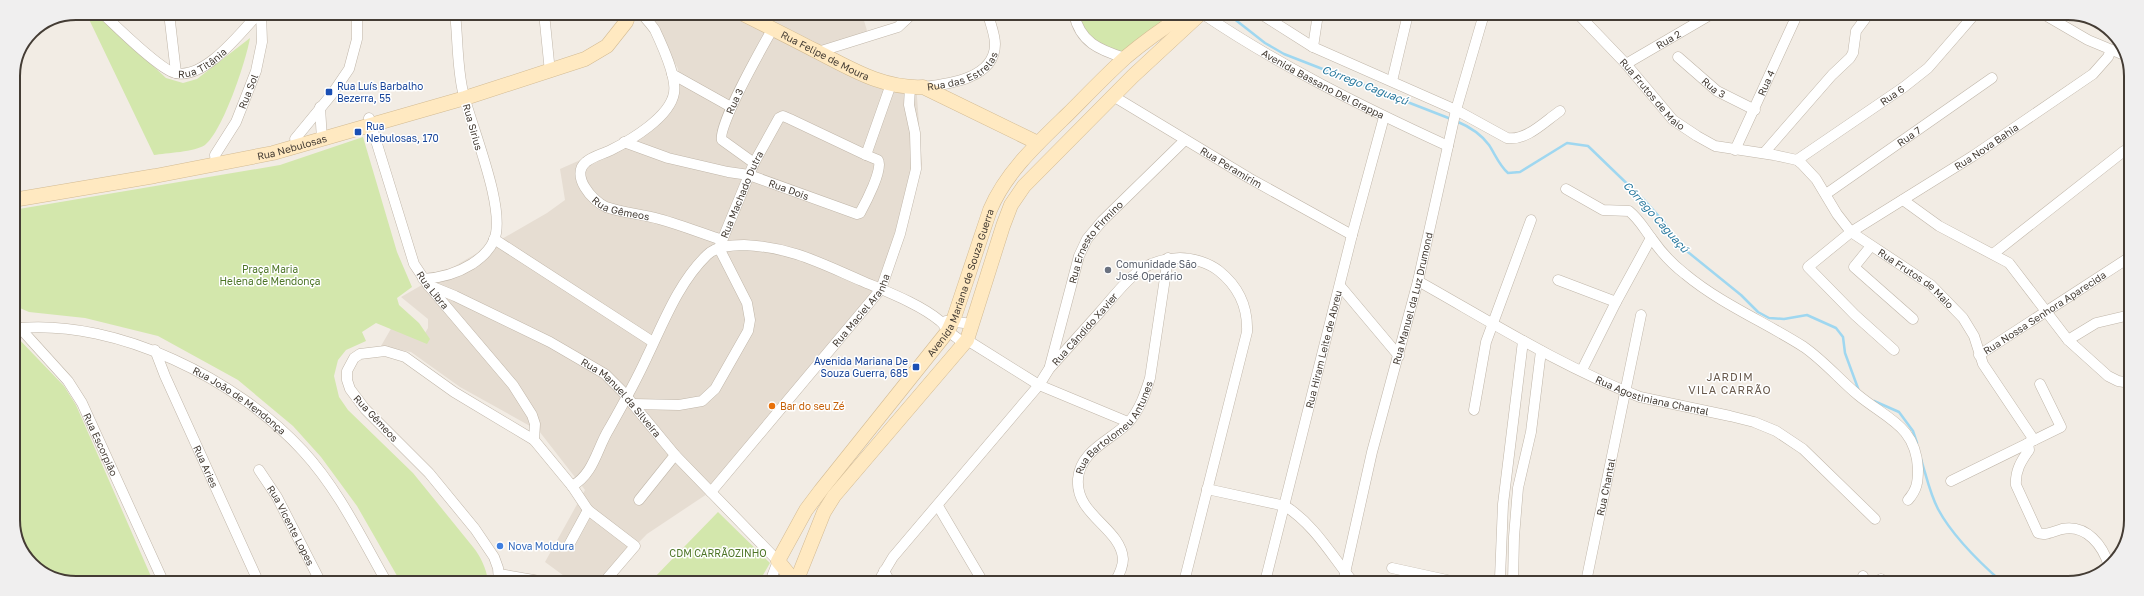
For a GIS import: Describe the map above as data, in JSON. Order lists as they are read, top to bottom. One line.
{"streets":{"main road":["Rua Felipe de Moura","Rua Nebulosas","Avenida Mariana de Souza Guerra"],"street":["Rua 2","Rua Titânia","Rua das Estrelas","Rua 4","Avenida Bassano Del Grappa","Rua 3","Rua Sol","Rua Frutos de Maio","Rua 6","Rua Sirius","Rua 7","Rua Nova Bahia","Rua Peramirim","Rua Dois","Rua Machado Dutra","Rua Gêmeos","Rua Ernesto Firmino","Rua Libra","Rua Manuel da Luz Drumond","Rua Maciel Aranha","Rua Nossa Senhora Aparecida","Rua Cândido Xavier","Rua Hiram Leite de Abreu","Rua Agostiniana Chantal","Rua Manuel da Silveira","Rua João de Mendonça","Rua Bartolomeu Antunes","Rua Escorpião","Rua Aries","Rua Chantal","Rua Vicente Lopes"]},"crossings":[["Rua 2","Rua Frutos de Maio"],["Rua Felipe de Moura","Rua das Estrelas"],["Rua Felipe de Moura","Rua 3"],["Rua Felipe de Moura","Rua Maciel Aranha"],["Rua das Estrelas","Rua Maciel Aranha"],["Rua 4","Rua 3"],["Rua 4","Rua Frutos de Maio"],["Avenida Bassano Del Grappa","Rua Manuel da Luz Drumond"],["Avenida Bassano Del Grappa","Rua Hiram Leite de Abreu"],["Rua 3","Rua Machado Dutra"],["Rua Sol","Rua Nebulosas"],["Rua Frutos de Maio","Rua 6"],["Rua Frutos de Maio","Rua 7"],["Rua Frutos de Maio","Rua Nova Bahia"],["Rua Frutos de Maio","Rua Nossa Senhora Aparecida"],["Rua Sirius","Rua Nebulosas"],["Rua Sirius","Rua Libra"],["Rua Sirius","Rua Manuel da Silveira"],["Rua Nebulosas","Rua Libra"],["Rua Peramirim","Rua Ernesto Firmino"],["Rua Peramirim","Avenida Mariana de Souza Guerra"],["Rua Peramirim","Rua Hiram Leite de Abreu"],["Rua Dois","Rua Machado Dutra"],["Rua Dois","Rua Gêmeos"],["Rua Machado Dutra","Rua Gêmeos"],["Rua Machado Dutra","Rua Manuel da Silveira"],["Rua Gêmeos","Rua Libra"],["Rua Ernesto Firmino","Rua Cândido Xavier"],["Avenida Mariana de Souza Guerra","Rua Manuel da Silveira"],["Rua Libra","Rua Manuel da Silveira"],["Rua Manuel da Luz Drumond","Rua Agostiniana Chantal"],["Rua Maciel Aranha","Rua Manuel da Silveira"],["Rua Cândido Xavier","Rua Bartolomeu Antunes"],["Rua Agostiniana Chantal","Rua Chantal"],["Rua João de Mendonça","Rua Aries"]],"districts":["JARDIM VILA CARRÃO"],"water":["Córrego Caguaçú"],"parks":["Praça Maria Helena de Mendonça","CDM CARRÃOZINHO"],"places":{"transit":["Rua Luís Barbalho Bezerra, 55","Rua Nebulosas, 170","Avenida Mariana De Souza Guerra, 685"],"other":["Comunidade São José Operário","Bar do seu Zé","Nova Moldura"]}}
